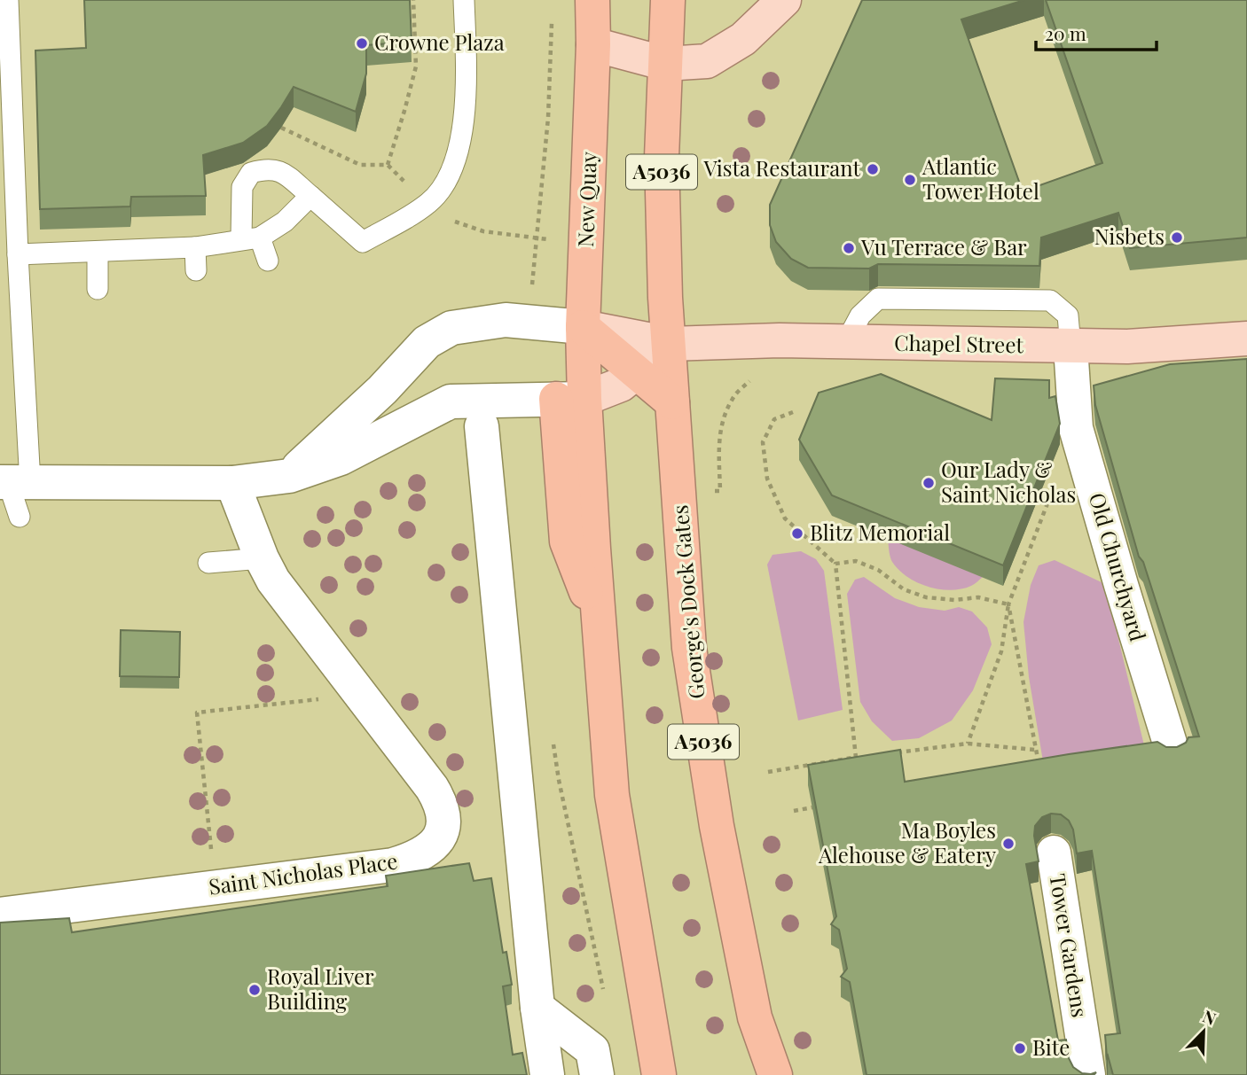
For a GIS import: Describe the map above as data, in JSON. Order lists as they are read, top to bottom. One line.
{"streets":{"highway":["A5036","New Quay","George's Dock Gates"],"main road":["Chapel Street"],"street":["Old Churchyard","Saint Nicholas Place","Tower Gardens"]},"crossings":[["A5036","Chapel Street"],["A5036","George's Dock Gates"],["Chapel Street","Old Churchyard"],["Chapel Street","George's Dock Gates"]],"places":["Crowne Plaza","Vista Restaurant","Atlantic Tower Hotel","Nisbets","Vu Terrace & Bar","Our Lady & Saint Nicholas","Blitz Memorial","Ma Boyles Alehouse & Eatery","Royal Liver Building","Bite"],"scale_bar":"20 m","north":"top right"}
